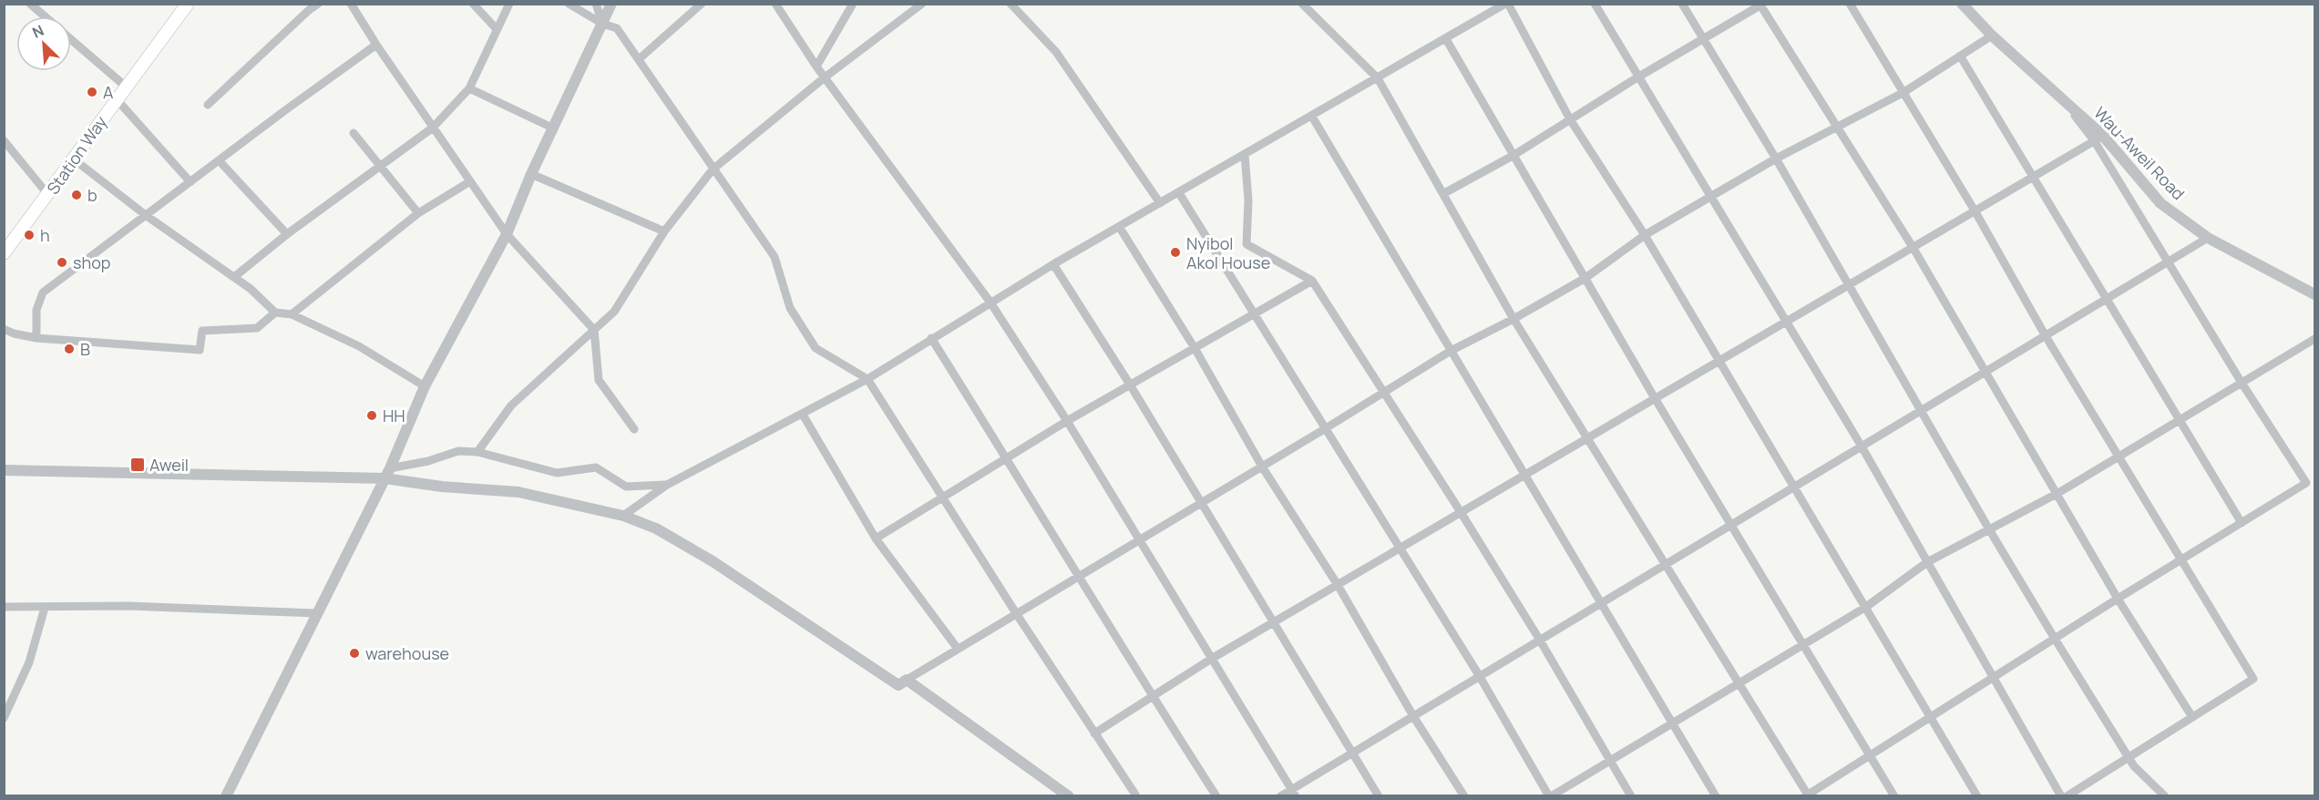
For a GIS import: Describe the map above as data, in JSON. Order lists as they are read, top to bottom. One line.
{"streets":{"main road":["Station Way"],"street":["Wau-Aweil Road"]},"places":{"other":["A","b","h","Nyibol Akol House","shop","B","HH","warehouse"],"transit":["Aweil"]},"north":"top left"}
